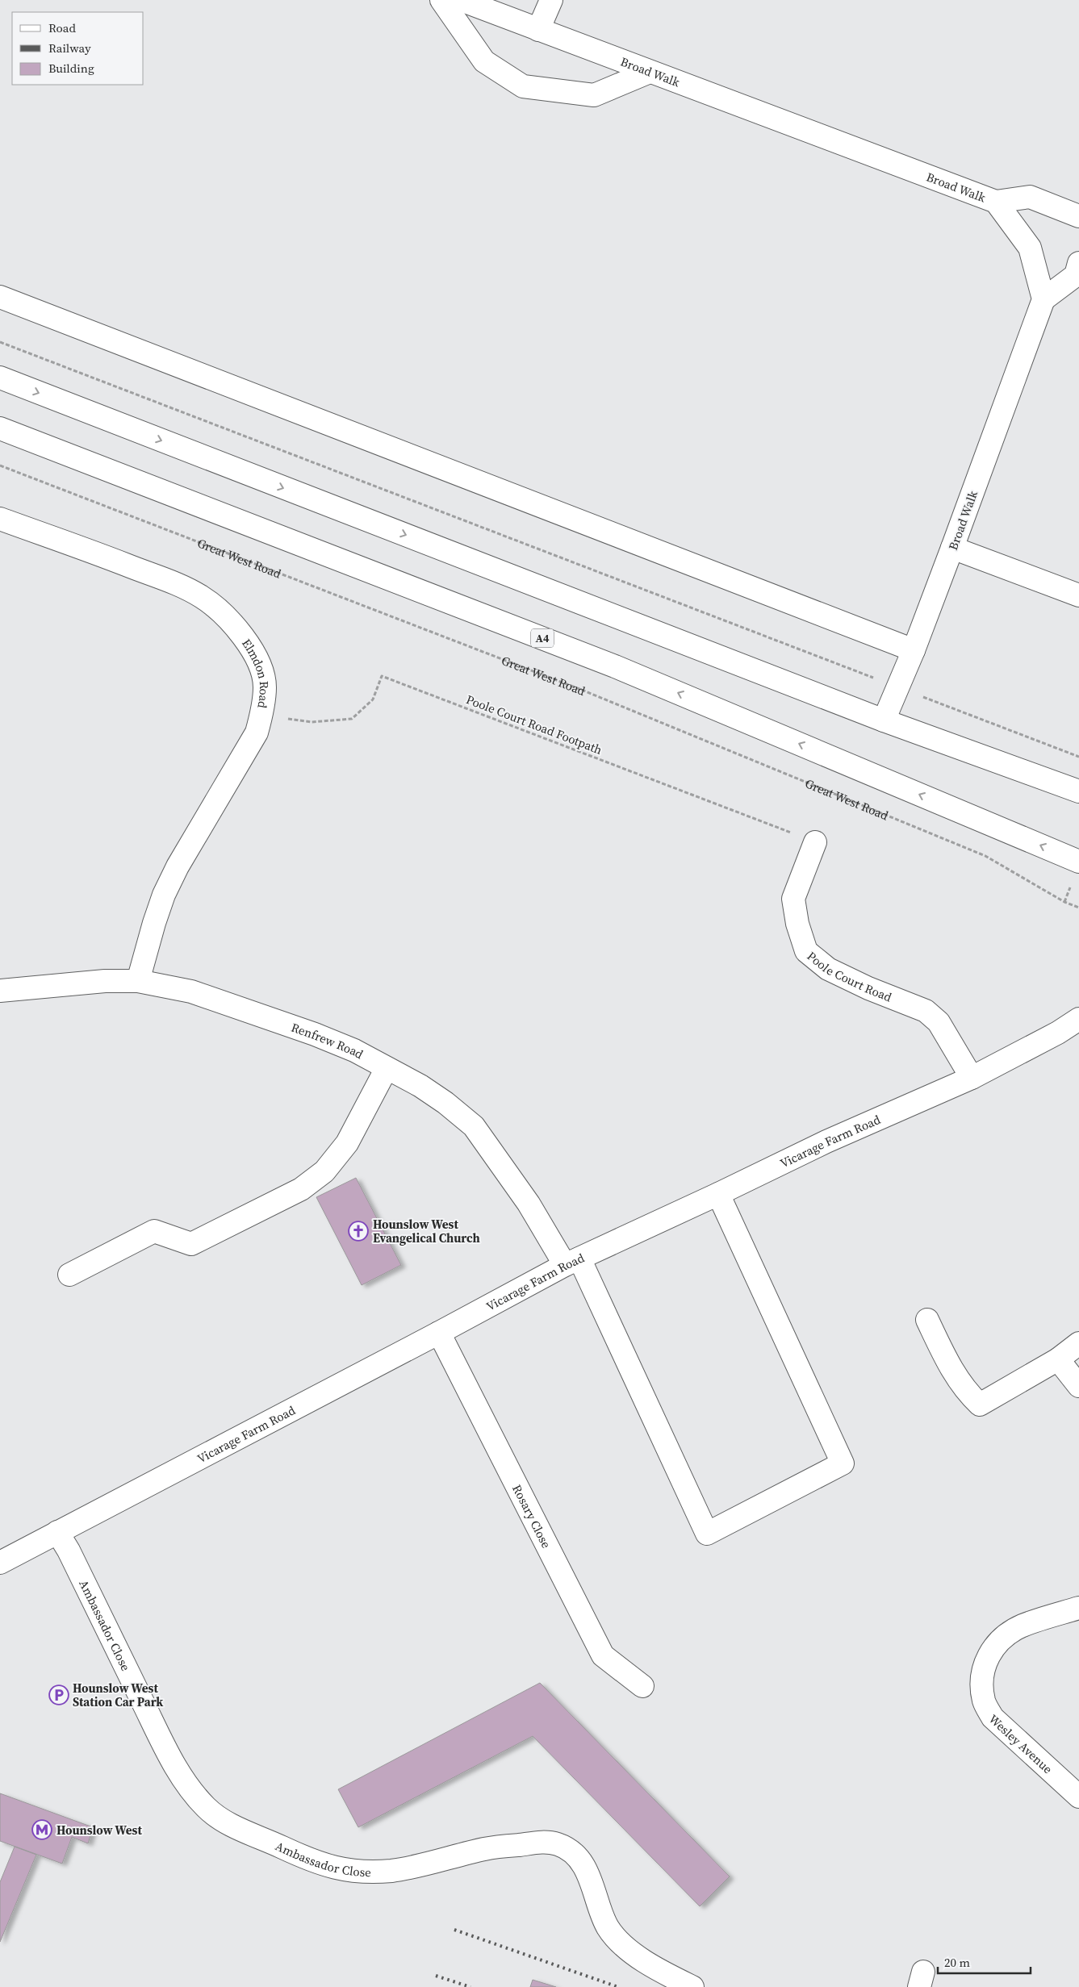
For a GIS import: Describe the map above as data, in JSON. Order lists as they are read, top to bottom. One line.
{"streets":{"main road":["Broad Walk","A4","Elmdon Road","Poole Court Road","Renfrew Road","Vicarage Farm Road","Rosary Close","Ambassador Close","Wesley Avenue"],"path":["Great West Road","Poole Court Road Footpath"]},"crossings":[["Elmdon Road","Poole Court Road Footpath"],["Elmdon Road","Renfrew Road"],["Poole Court Road Footpath","Poole Court Road"],["Poole Court Road","Vicarage Farm Road"],["Renfrew Road","Vicarage Farm Road"],["Vicarage Farm Road","Rosary Close"],["Vicarage Farm Road","Ambassador Close"]],"places":{"church":["Hounslow West Evangelical Church"],"parking":["Hounslow West Station Car Park"],"metro station":["Hounslow West"]},"legend":["Road","Railway","Building"],"scale_bar":"20 m"}
